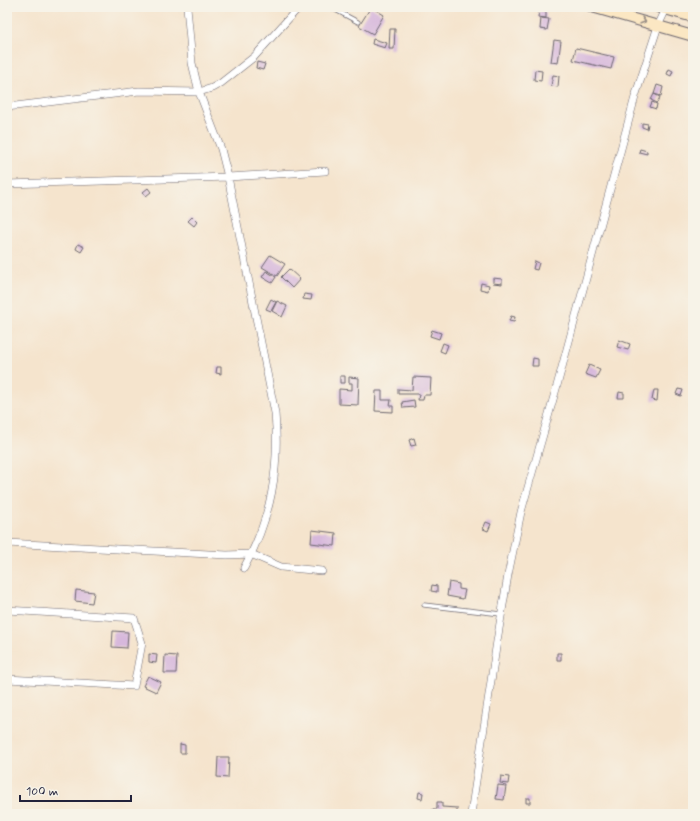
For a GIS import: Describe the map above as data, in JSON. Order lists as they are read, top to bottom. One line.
{"scale_bar":"100 m"}
